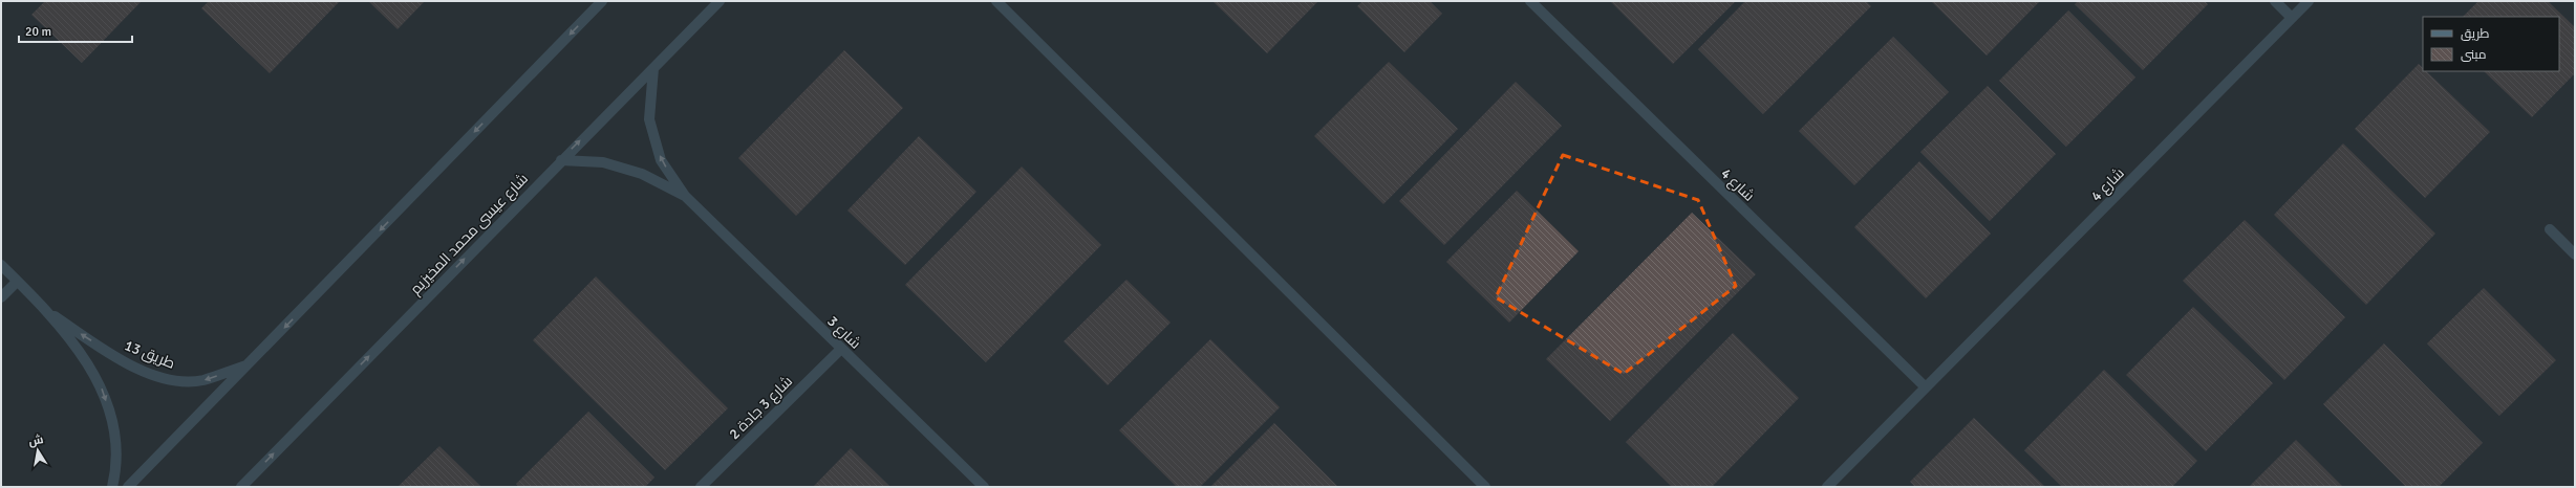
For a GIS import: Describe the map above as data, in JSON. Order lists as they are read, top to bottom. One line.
{"streets":{"street":["شارع 4","شارع عيسى محمد المخيزيم","شارع 3","طريق 13","شارع 3 جادة 2"]},"crossings":[["شارع عيسى محمد المخيزيم","شارع 3"],["شارع 3","شارع 3 جادة 2"]],"legend":["طريق","مبنى"],"scale_bar":"20 m","north":"top"}
